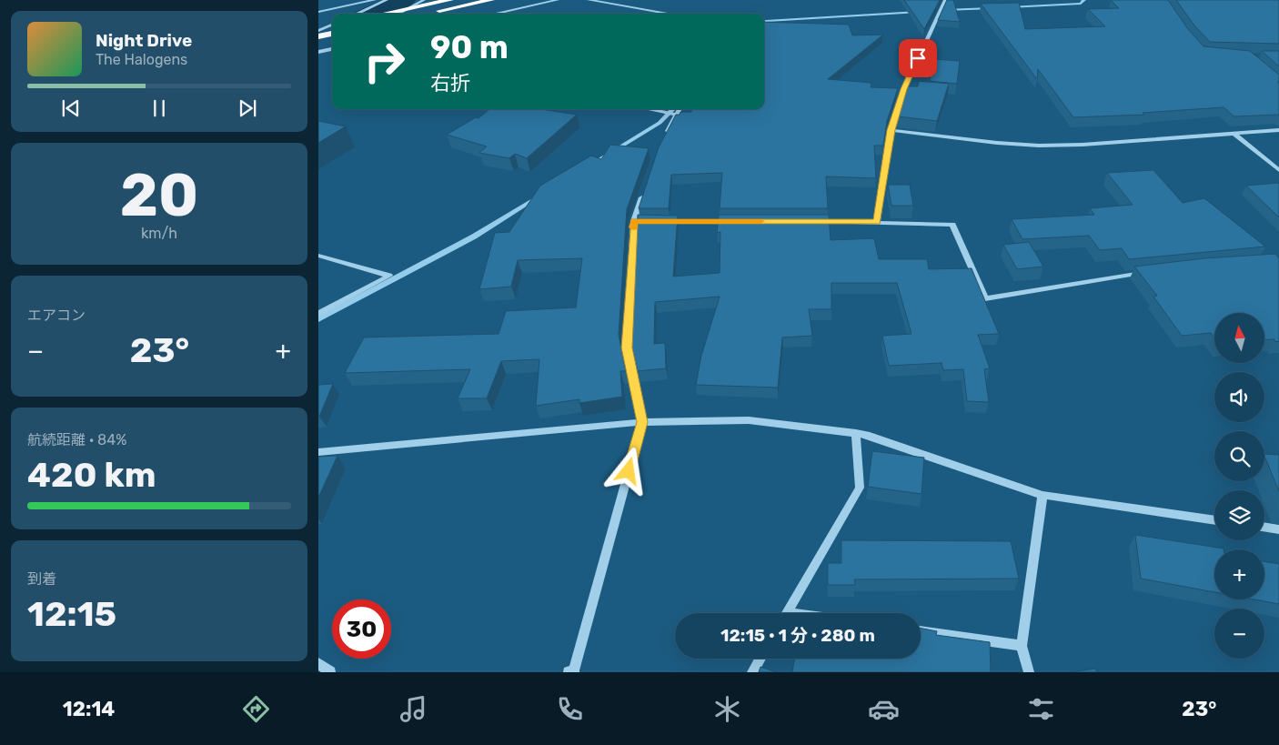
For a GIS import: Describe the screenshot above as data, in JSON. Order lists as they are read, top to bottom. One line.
{"north":"top","page":{"turn":["90 m","右折"],"song":["Night Drive","The Halogens"],"tile":[["20","km/h"],"エアコン",["航続距離 · 84%","420 km"],["到着","12:15"]],"map_buttons":["+","−"],"heat":["−","23°","+"],"limit":"30","trip":"12:15 · 1 分 · 280 m","tabs":["12:14","23°"]}}
